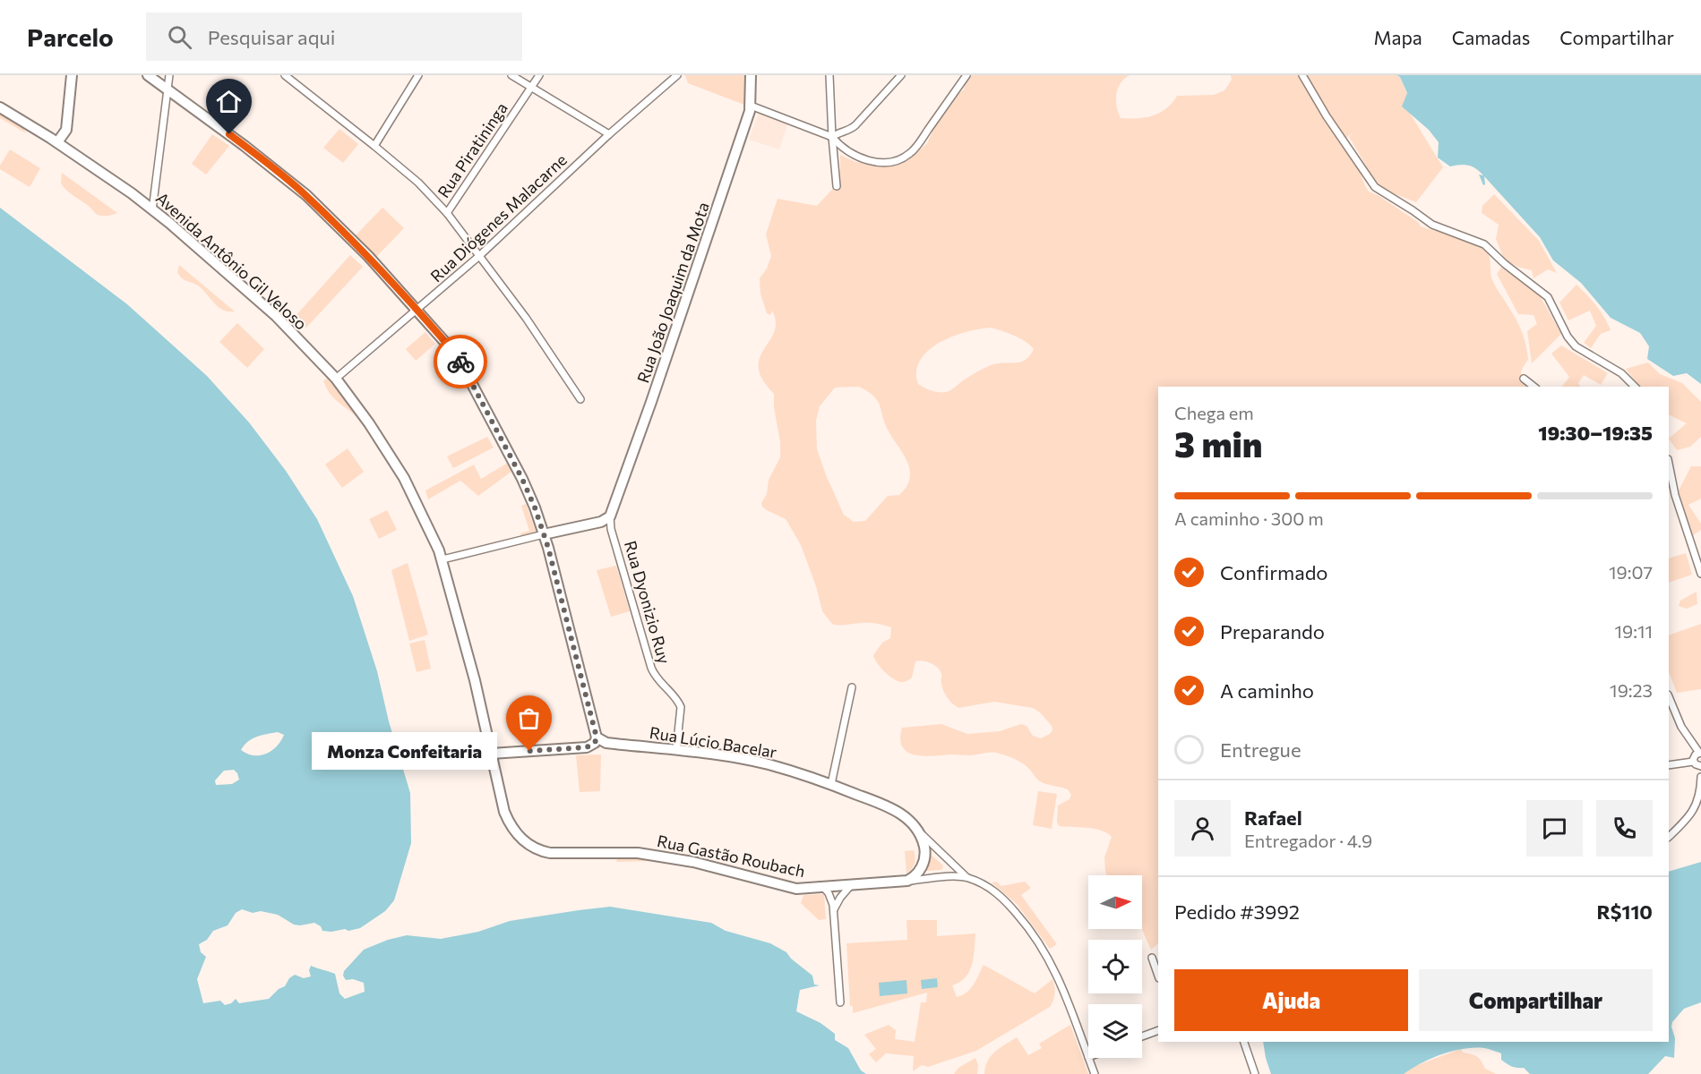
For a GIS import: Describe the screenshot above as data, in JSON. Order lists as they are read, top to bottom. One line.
{"streets":{"street":["Rua Piratininga","Rua Diógenes Malacarne","Avenida Antônio Gil Veloso","Rua João Joaquim da Mota","Rua Dyonizio Ruy","Rua Lúcio Bacelar","Rua Gastão Roubach"]},"crossings":[["Rua Diógenes Malacarne","Avenida Antônio Gil Veloso"],["Avenida Antônio Gil Veloso","Rua Gastão Roubach"],["Rua João Joaquim da Mota","Rua Dyonizio Ruy"],["Rua Dyonizio Ruy","Rua Lúcio Bacelar"],["Rua Lúcio Bacelar","Rua Gastão Roubach"]],"places":["Monza Confeitaria"],"north":"right","page":{"header":"Parcelo","search":"Pesquisar aqui","nav":["Mapa","Camadas","Compartilhar"],"heading":["3 min","Chega em","19:30–19:35"],"panel":["Rafael","Entregador · 4.9","Pedido #3992","R$110"],"bar":"A caminho · 300 m","list":[["Confirmado","19:07"],["Preparando","19:11"],["A caminho","19:23"],"Entregue"],"bubble":"Monza Confeitaria","buttons":["Ajuda","Compartilhar"]}}
